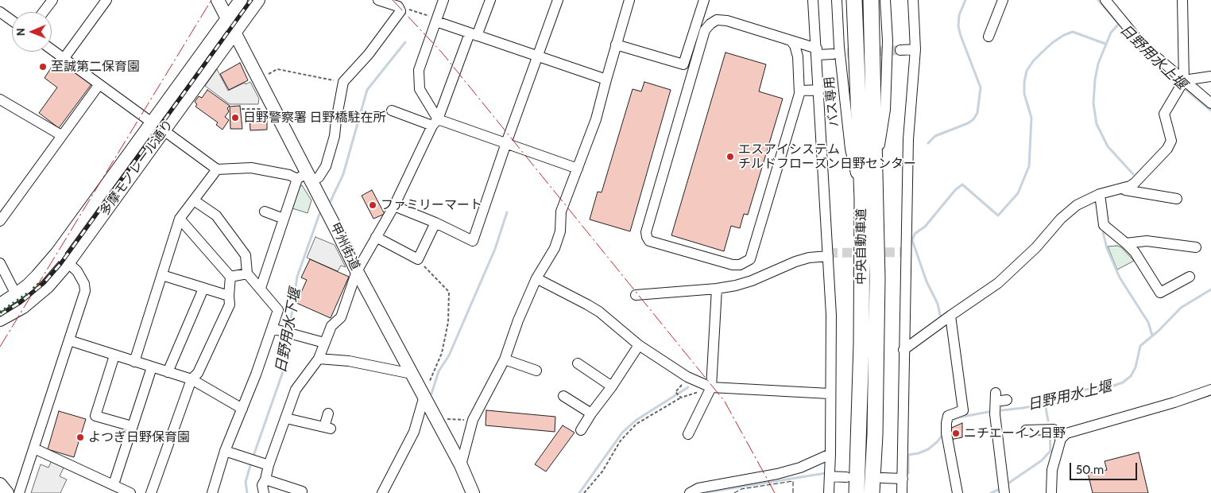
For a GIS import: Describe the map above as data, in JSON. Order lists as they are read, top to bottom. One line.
{"streets":{"highway":["中央自動車道"],"main road":["多摩モノレール通り","甲州街道"],"street":["バス専用"]},"crossings":[["バス専用","中央自動車道"],["多摩モノレール通り","甲州街道"]],"water":["日野用水上堰","日野用水下堰"],"places":["至誠第二保育園","日野警察署 日野橋駐在所","エスアイシステム チルドフローズン日野センター","ファミリーマート","ニチエーイン日野","よつぎ日野保育園"],"scale_bar":"50 m","north":"left"}
